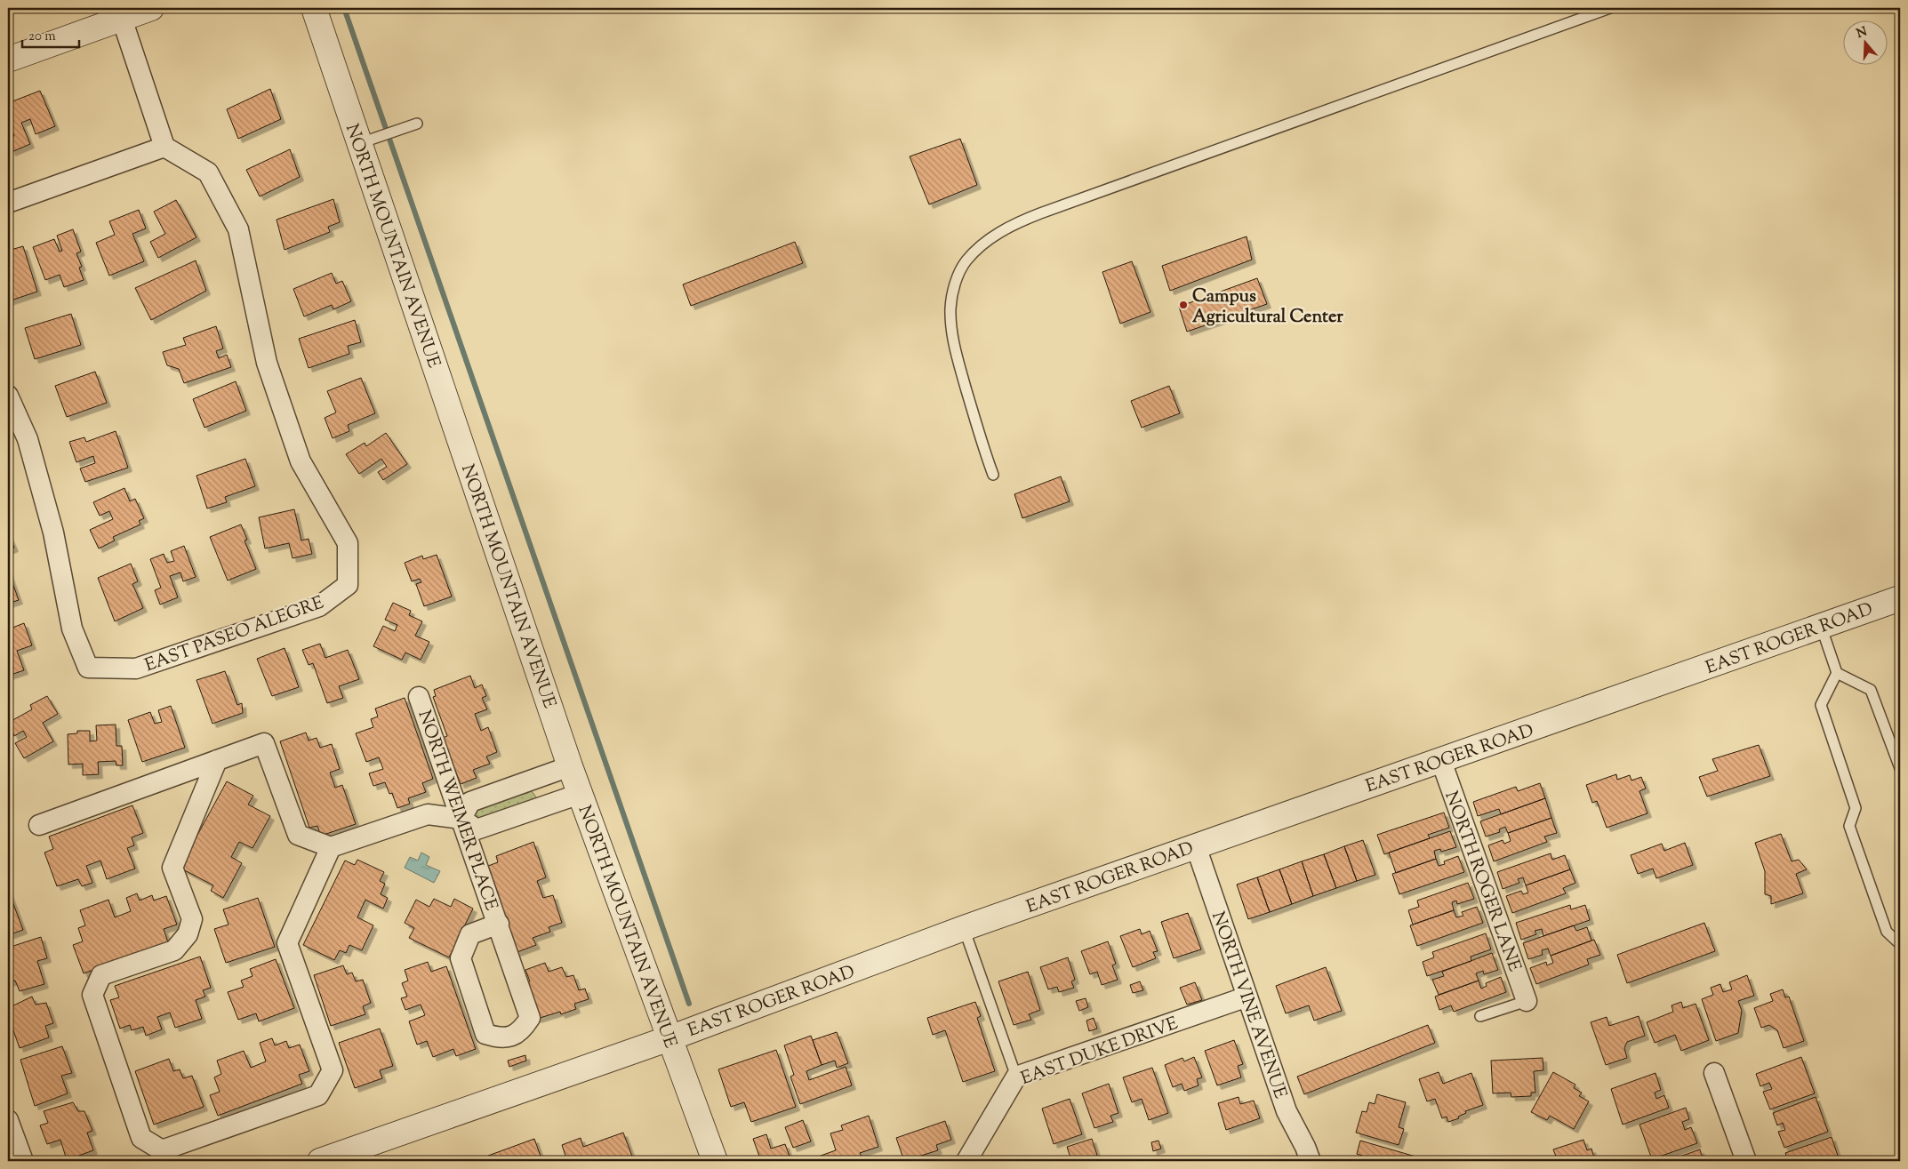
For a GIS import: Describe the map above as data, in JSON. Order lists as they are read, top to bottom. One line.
{"streets":{"street":["NORTH MOUNTAIN AVENUE","EAST PASEO ALEGRE","EAST ROGER ROAD","NORTH WEIMER PLACE","NORTH ROGER LANE","NORTH VINE AVENUE","EAST DUKE DRIVE"]},"crossings":[["NORTH MOUNTAIN AVENUE","EAST ROGER ROAD"],["EAST ROGER ROAD","NORTH ROGER LANE"],["EAST ROGER ROAD","NORTH VINE AVENUE"],["NORTH VINE AVENUE","EAST DUKE DRIVE"]],"places":["Campus Agricultural Center"],"scale_bar":"20 m","north":"top"}
